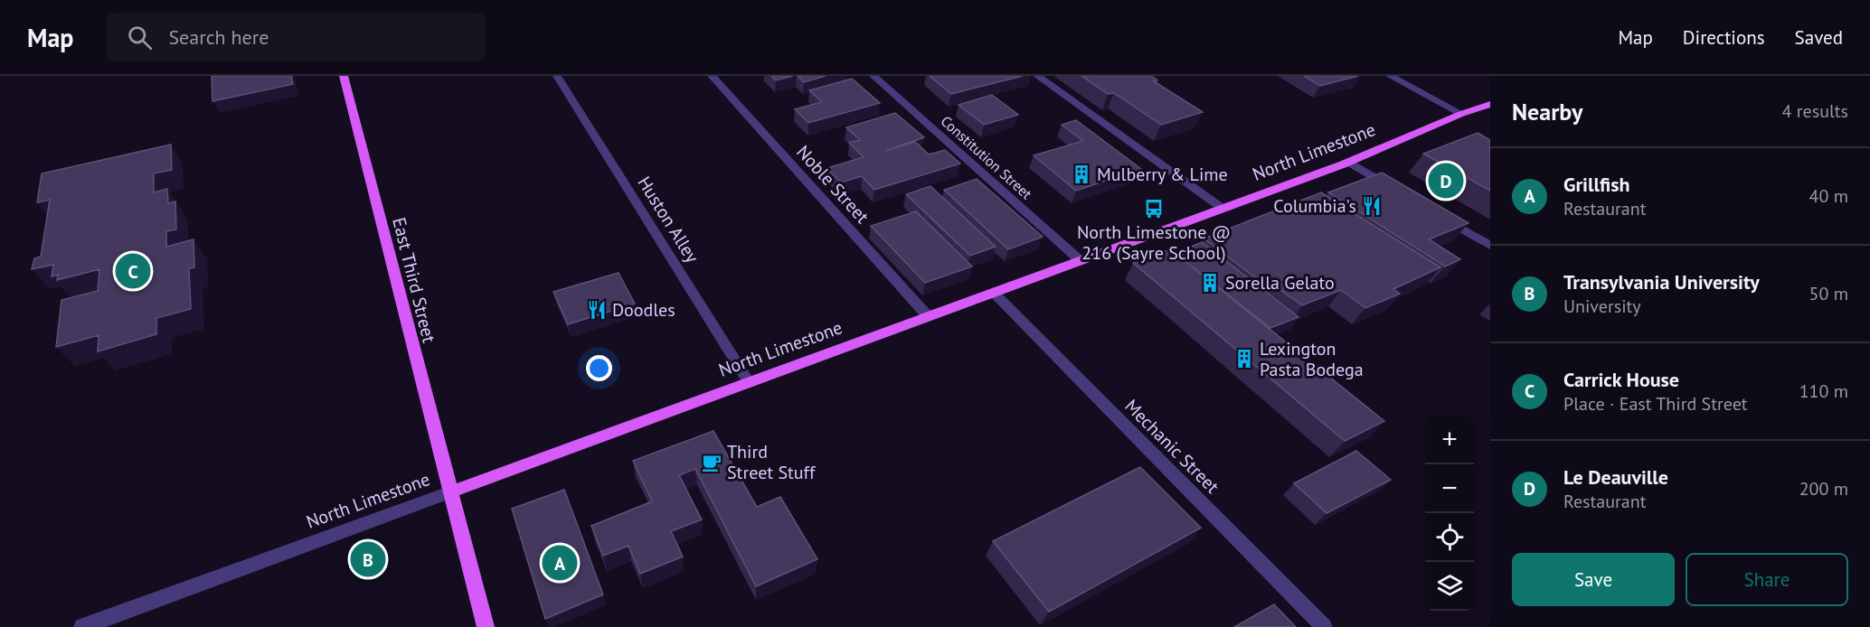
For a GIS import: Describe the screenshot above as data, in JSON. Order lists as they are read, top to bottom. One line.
{"streets":{"main road":["North Limestone","East Third Street"],"street":["Constitution Street","Noble Street","Huston Alley","Mechanic Street"]},"crossings":[["North Limestone","Constitution Street"],["North Limestone","Noble Street"],["North Limestone","Huston Alley"],["North Limestone","East Third Street"],["North Limestone","Mechanic Street"]],"places":{"building":["Mulberry & Lime","Sorella Gelato","Lexington Pasta Bodega"],"restaurant":["Columbia's","Doodles"],"bus stop":["North Limestone @ 216 (Sayre School)"],"cafe":["Third Street Stuff"]},"page":{"header":"Map","search":"Search here","nav":["Map","Directions","Saved"],"heading":["Nearby","4 results"],"list":[{"mark":"A","name":"Grillfish","note":"Restaurant","value":"40 m"},{"mark":"B","name":"Transylvania University","note":"University","value":"50 m"},{"mark":"C","name":"Carrick House","note":"Place · East Third Street","value":"110 m"},{"mark":"D","name":"Le Deauville","note":"Restaurant","value":"200 m"}],"pins":["D","C","B","A"],"map_buttons":["+","−"],"buttons":["Save","Share"]}}
